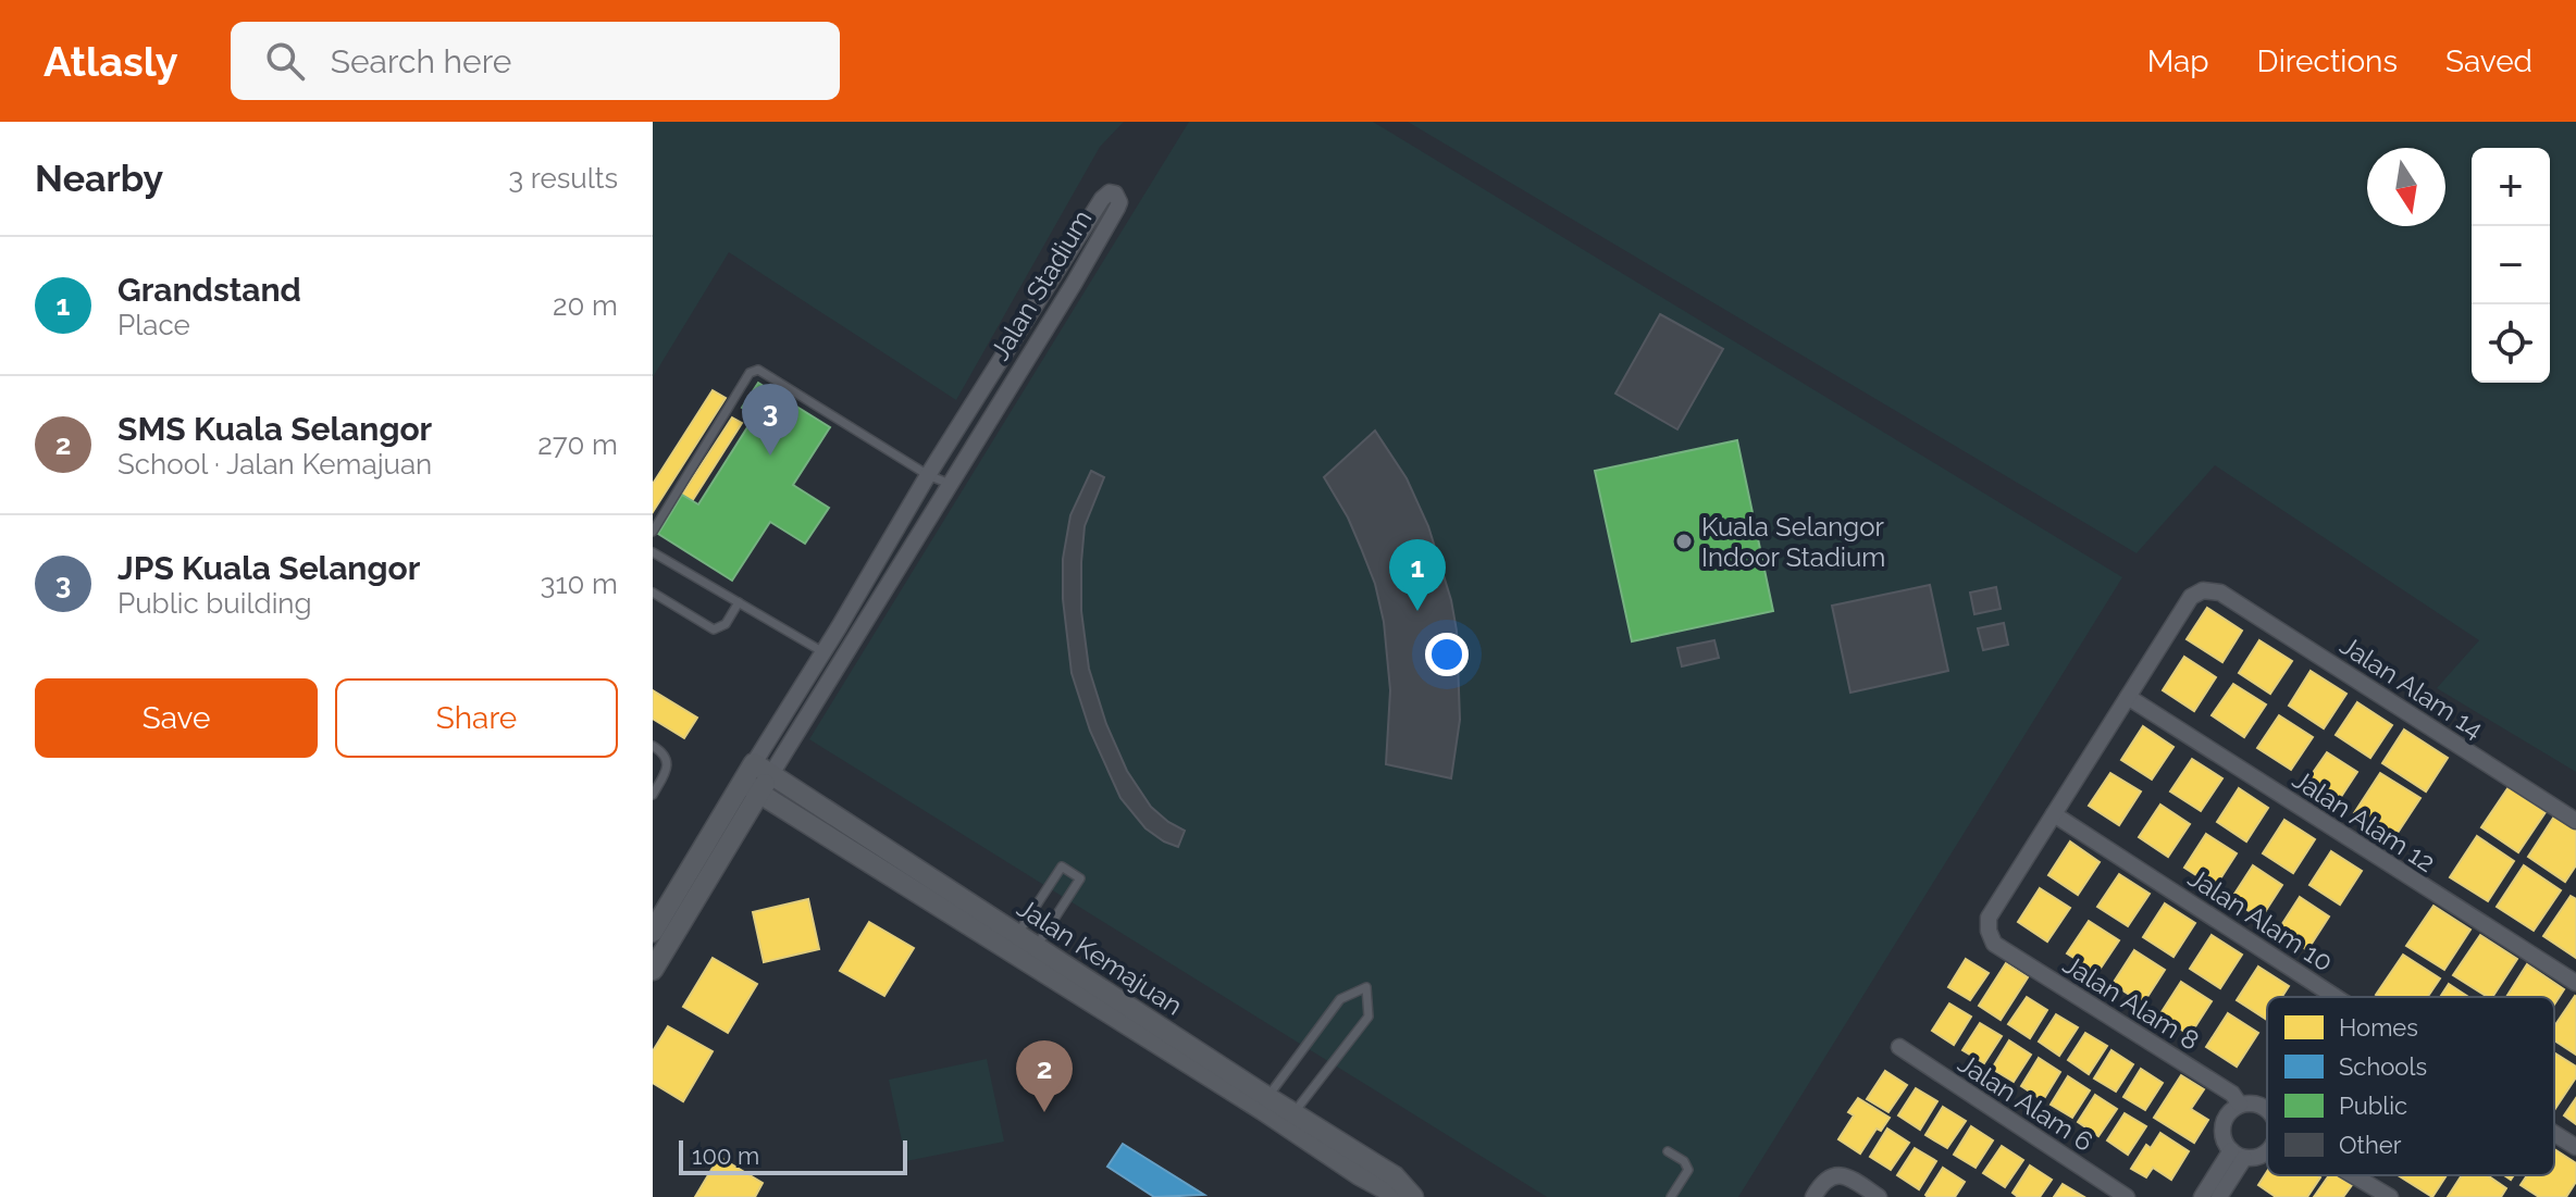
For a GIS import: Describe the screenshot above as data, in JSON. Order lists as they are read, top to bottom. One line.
{"streets":{"street":["Jalan Stadium","Jalan Alam 14","Jalan Alam 12","Jalan Alam 10","Jalan Kemajuan","Jalan Alam 8","Jalan Alam 6"]},"crossings":[["Jalan Stadium","Jalan Kemajuan"],["Jalan Alam 14","Jalan Alam 12"],["Jalan Alam 10","Jalan Alam 8"]],"places":["Kuala Selangor Indoor Stadium"],"legend":["Homes","Schools","Public","Other"],"scale_bar":"100 m","north":"bottom","page":{"header":"Atlasly","search":"Search here","nav":["Map","Directions","Saved"],"heading":["Nearby","3 results"],"map_buttons":["+","−"],"list":[{"mark":"1","name":"Grandstand","note":"Place","value":"20 m"},{"mark":"2","name":"SMS Kuala Selangor","note":"School · Jalan Kemajuan","value":"270 m"},{"mark":"3","name":"JPS Kuala Selangor","note":"Public building","value":"310 m"}],"pins":["3","1","2"],"buttons":["Save","Share"],"scale":"100 m"}}
